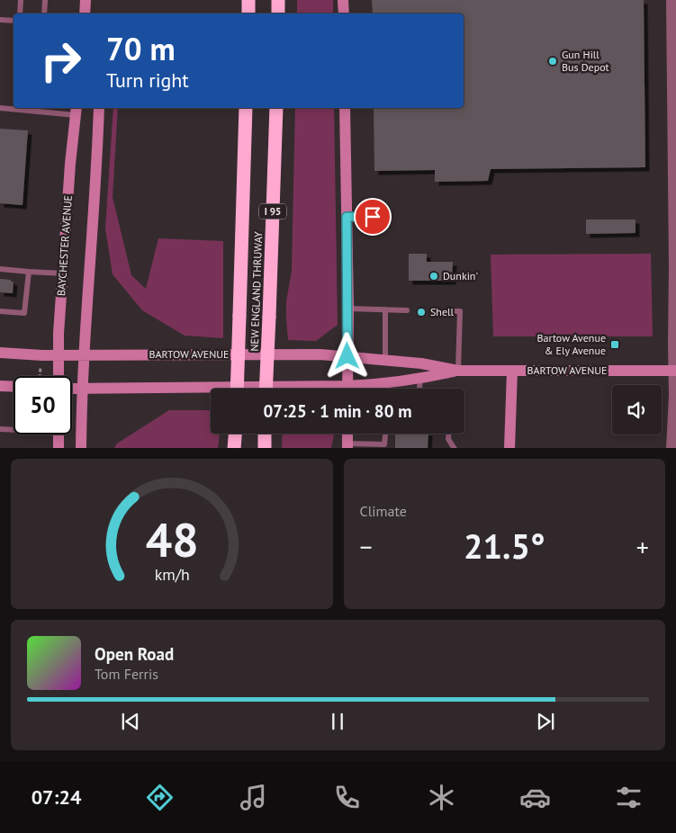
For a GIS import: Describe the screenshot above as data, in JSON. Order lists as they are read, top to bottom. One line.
{"streets":{"highway":["I 95","NEW ENGLAND THRUWAY"],"main road":["BAYCHESTER AVENUE","BARTOW AVENUE"]},"crossings":[["BAYCHESTER AVENUE","BARTOW AVENUE"]],"places":{"other":["Gun Hill Bus Depot","Dunkin'","Shell"],"transit":["Bartow Avenue & Ely Avenue"]},"page":{"turn":["70 m","Turn right"],"limit":"50","trip":"07:25 · 1 min · 80 m","tile":"Climate","heat":["−","21.5°","+"],"song":["Open Road","Tom Ferris"],"tabs":"07:24","gauge":["48","km/h"]}}
